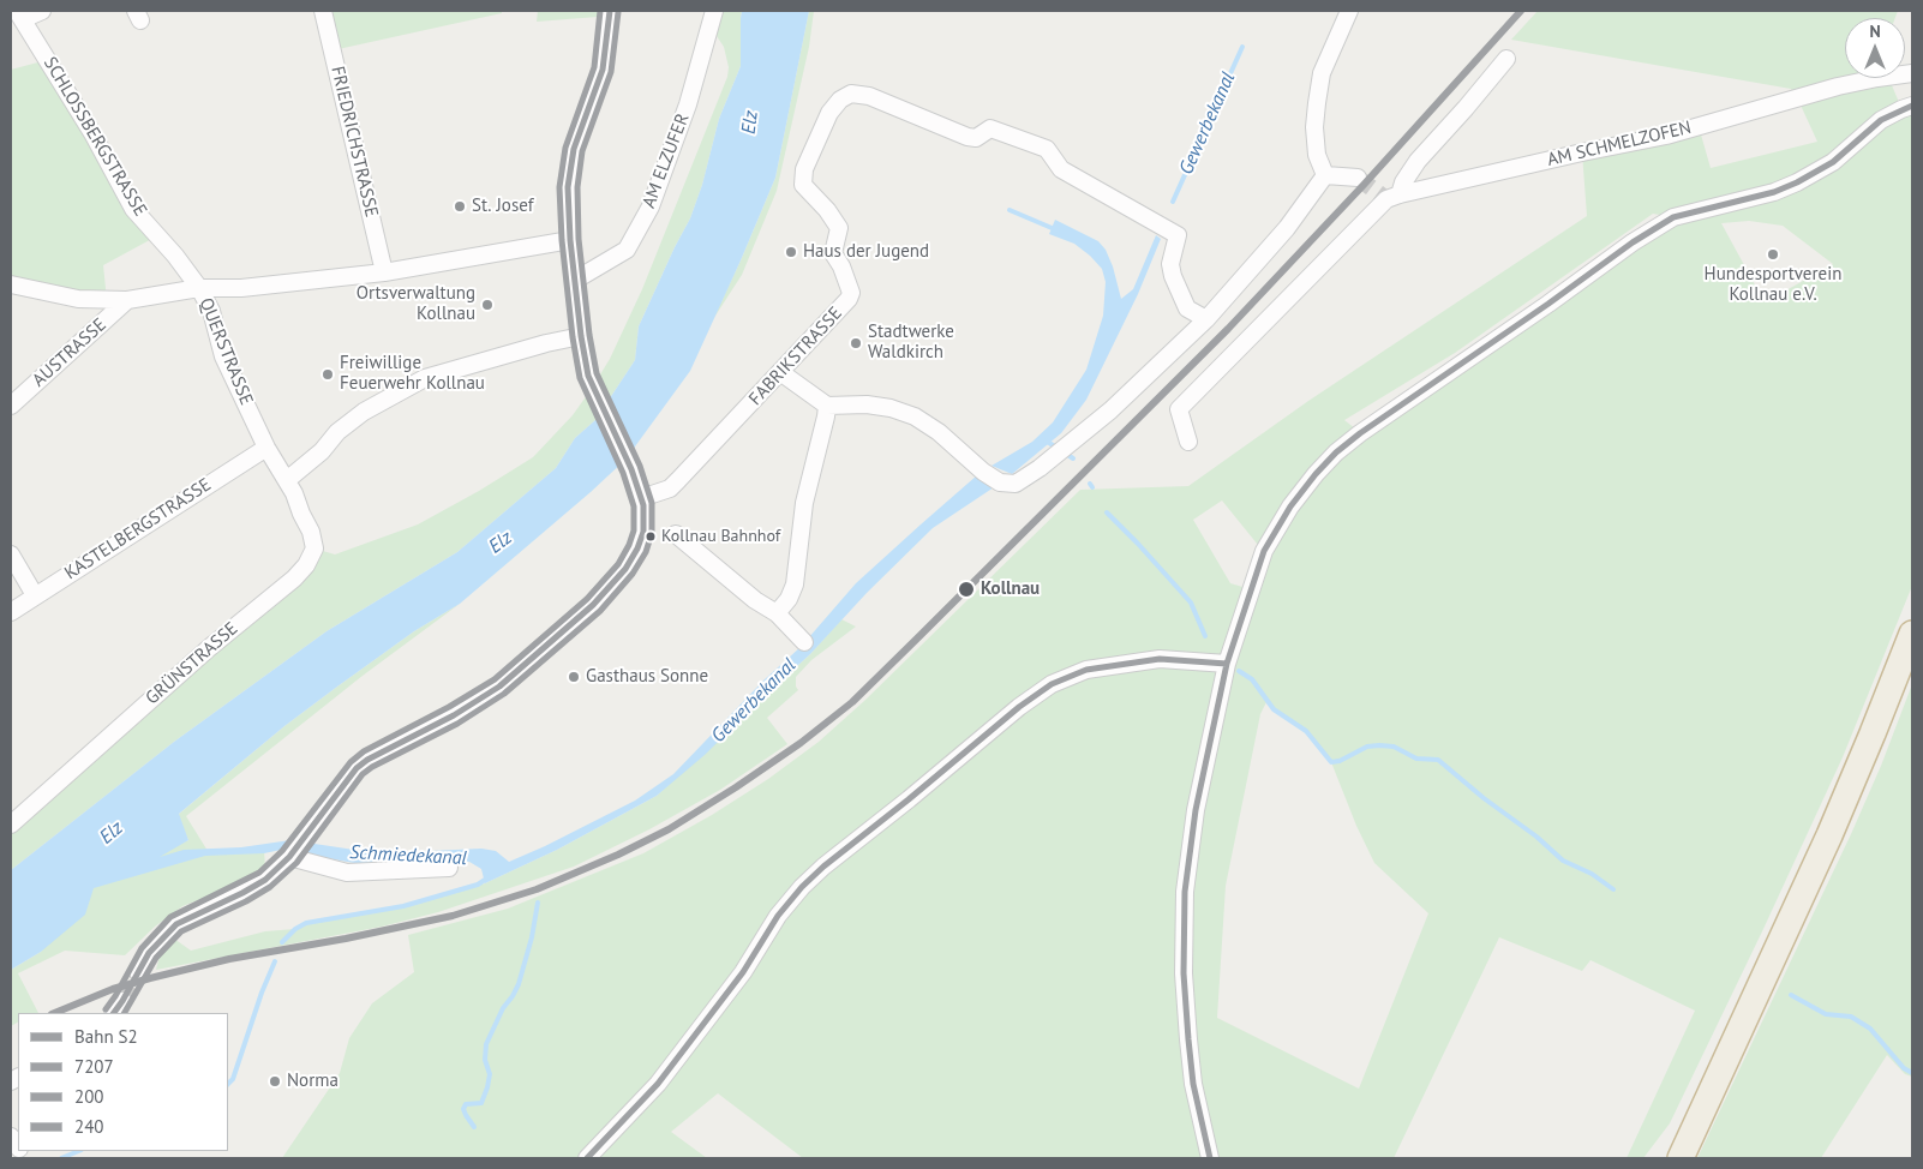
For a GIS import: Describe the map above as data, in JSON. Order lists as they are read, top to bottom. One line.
{"streets":{"street":["SCHLOSSBERGSTRASSE","FRIEDRICHSTRASSE","AM SCHMELZOFEN","AM ELZUFER","QUERSTRASSE","AUSTRASSE","FABRIKSTRASSE","KASTELBERGSTRASSE","GRÜNSTRASSE"]},"crossings":[["SCHLOSSBERGSTRASSE","QUERSTRASSE"],["QUERSTRASSE","KASTELBERGSTRASSE"],["QUERSTRASSE","GRÜNSTRASSE"],["KASTELBERGSTRASSE","GRÜNSTRASSE"]],"water":["Elz","Gewerbekanal","Schmiedekanal"],"places":["St. Josef","Haus der Jugend","Hundesportverein Kollnau e.V.","Ortsverwaltung Kollnau","Stadtwerke Waldkirch","Freiwillige Feuerwehr Kollnau","Kollnau Bahnhof","Kollnau","Gasthaus Sonne","Norma"],"lines":["rail line S2","transit line 7207","transit line 240","transit line 200"],"legend":["Bahn S2","7207","200","240"],"north":"top"}
